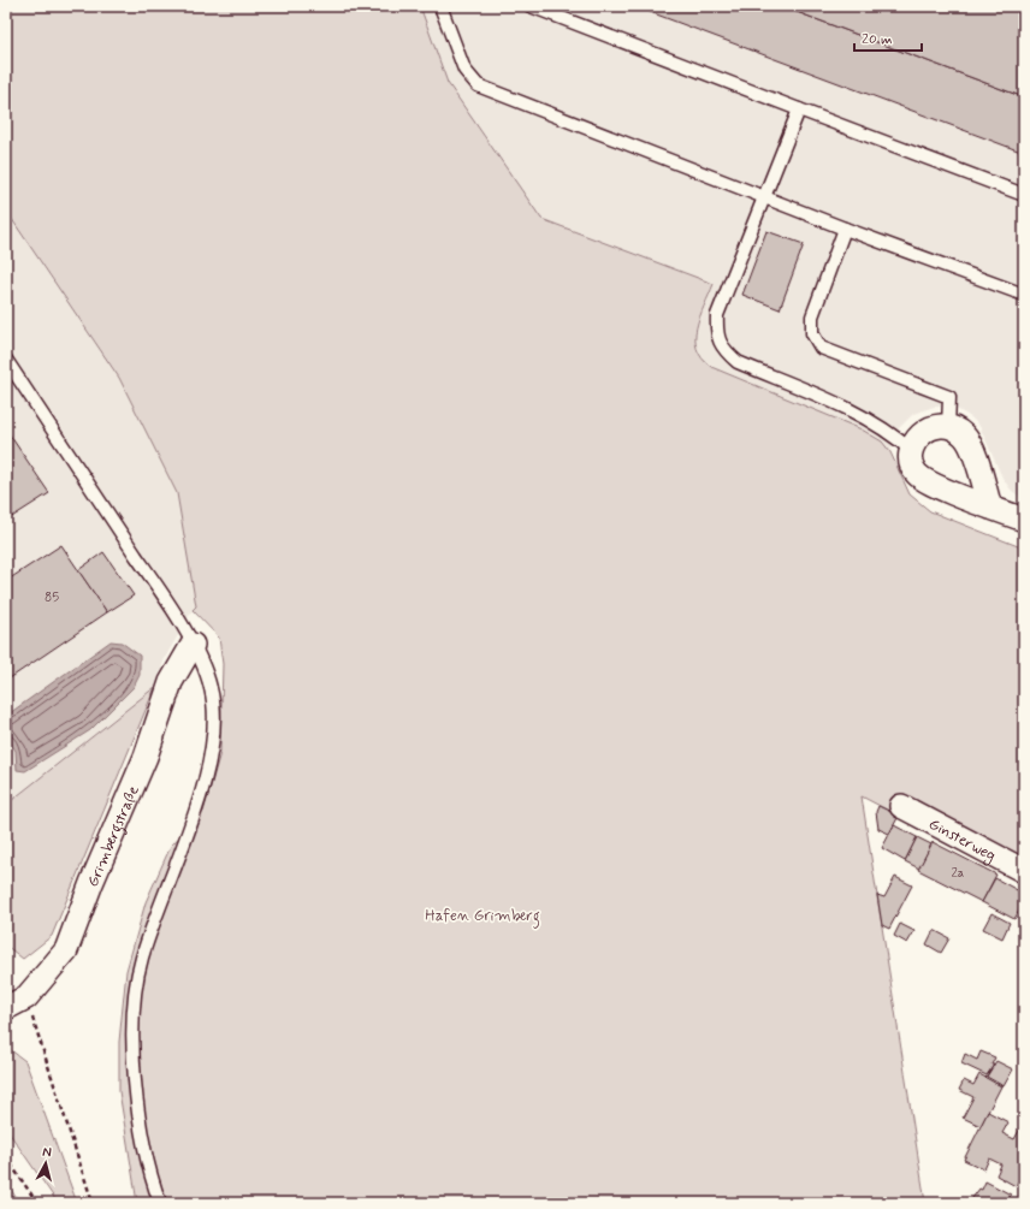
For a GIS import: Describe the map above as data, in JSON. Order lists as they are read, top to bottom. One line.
{"streets":{"street":["Grimbergstraße","Ginsterweg"]},"parks":["Hafen Grimberg"],"house_numbers":["85","2a"],"scale_bar":"20 m","north":"top"}
